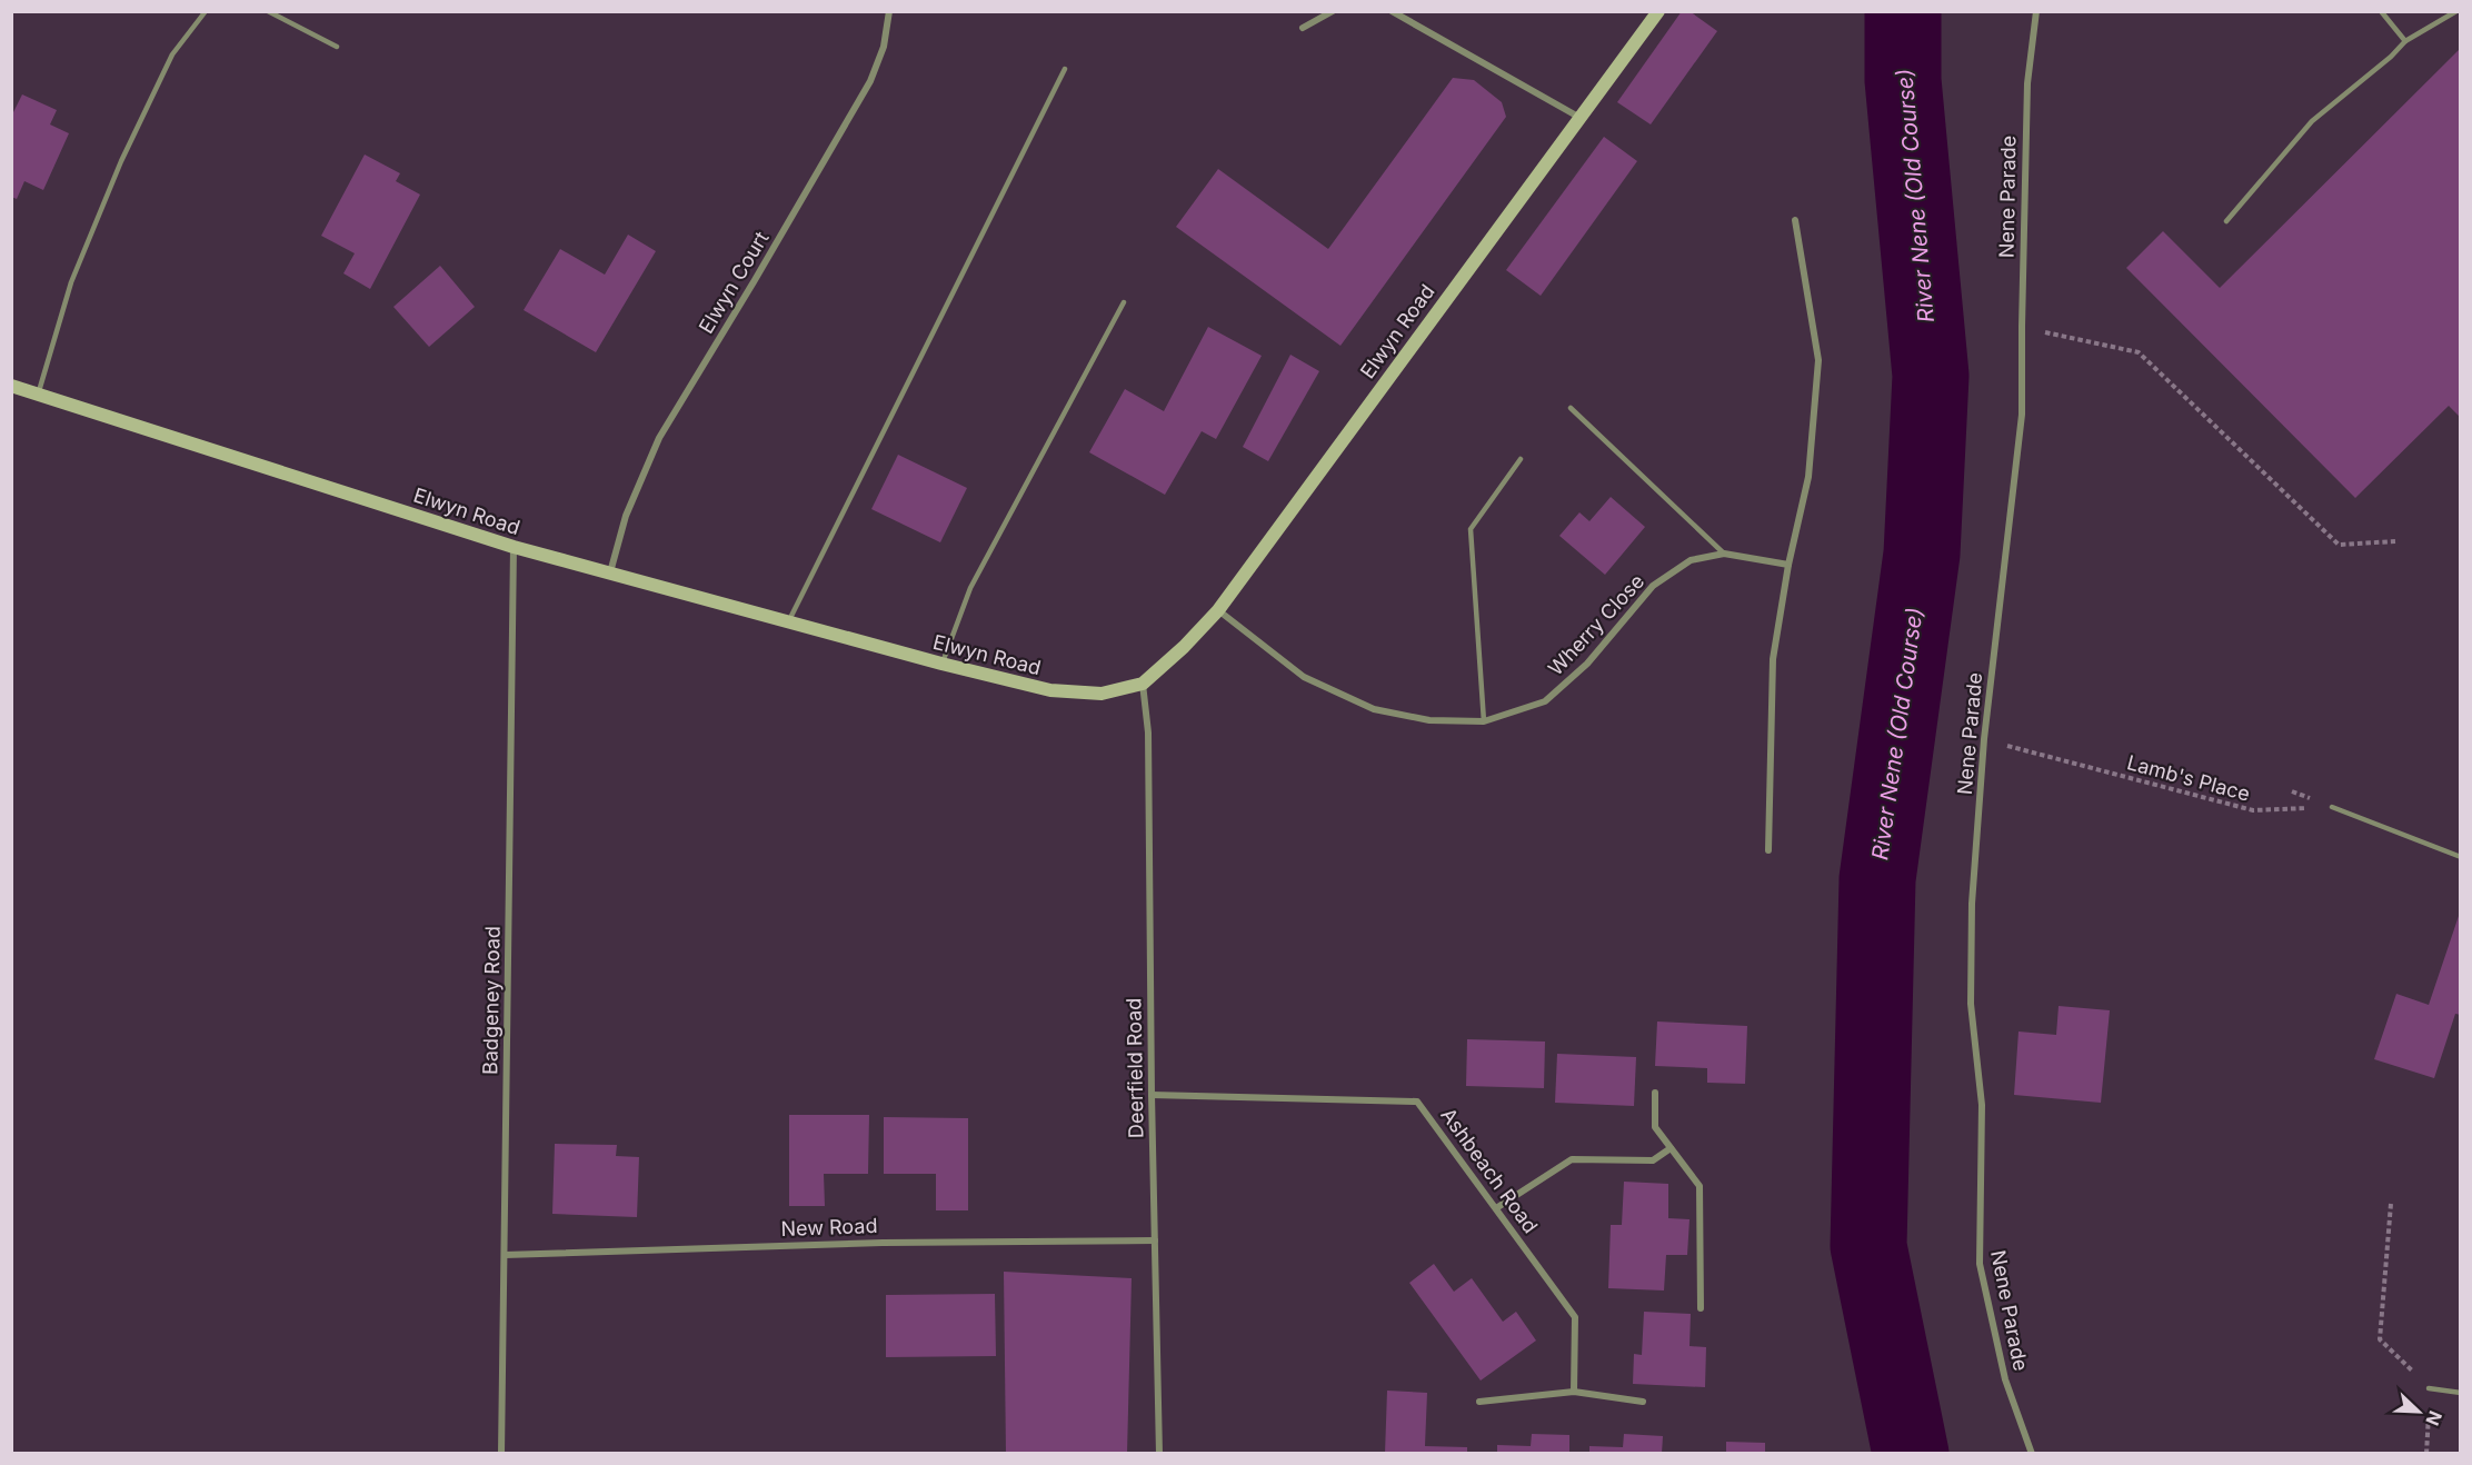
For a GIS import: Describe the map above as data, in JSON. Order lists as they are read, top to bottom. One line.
{"streets":{"street":["Nene Parade","Elwyn Court","Elwyn Road","Wherry Close","Badgeney Road","Deerfield Road","Ashbeach Road","New Road"],"path":["Lamb's Place"]},"crossings":[["Nene Parade","Lamb's Place"],["Elwyn Court","Elwyn Road"],["Elwyn Road","Wherry Close"],["Elwyn Road","Badgeney Road"],["Elwyn Road","Deerfield Road"],["Badgeney Road","New Road"],["Deerfield Road","Ashbeach Road"],["Deerfield Road","New Road"]],"water":["River Nene (Old Course)"],"north":"bottom right"}
